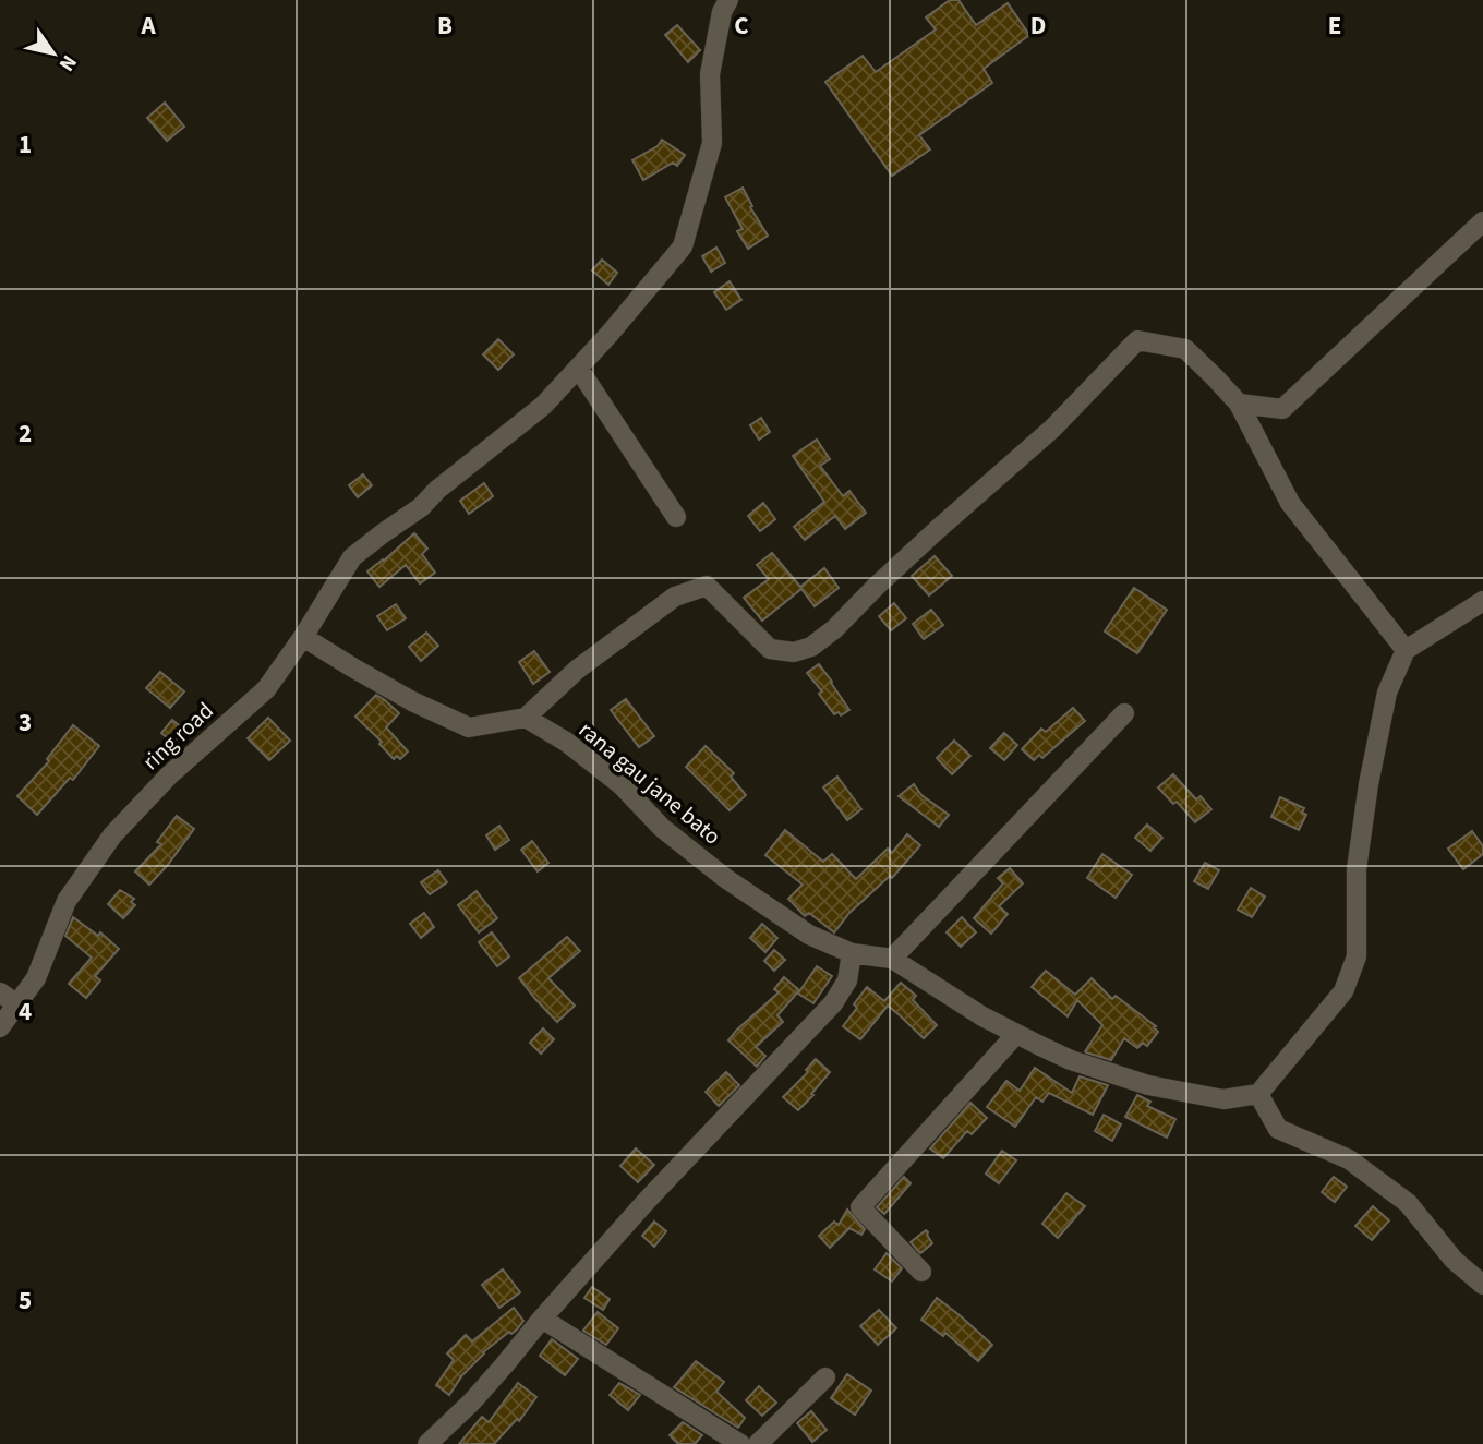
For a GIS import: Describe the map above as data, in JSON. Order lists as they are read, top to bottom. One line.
{"streets":{"street":["ring road","rana gau jane bato"]},"north":"bottom right","grid":{"columns":["A","B","C","D","E"],"rows":["1","2","3","4","5"]}}
